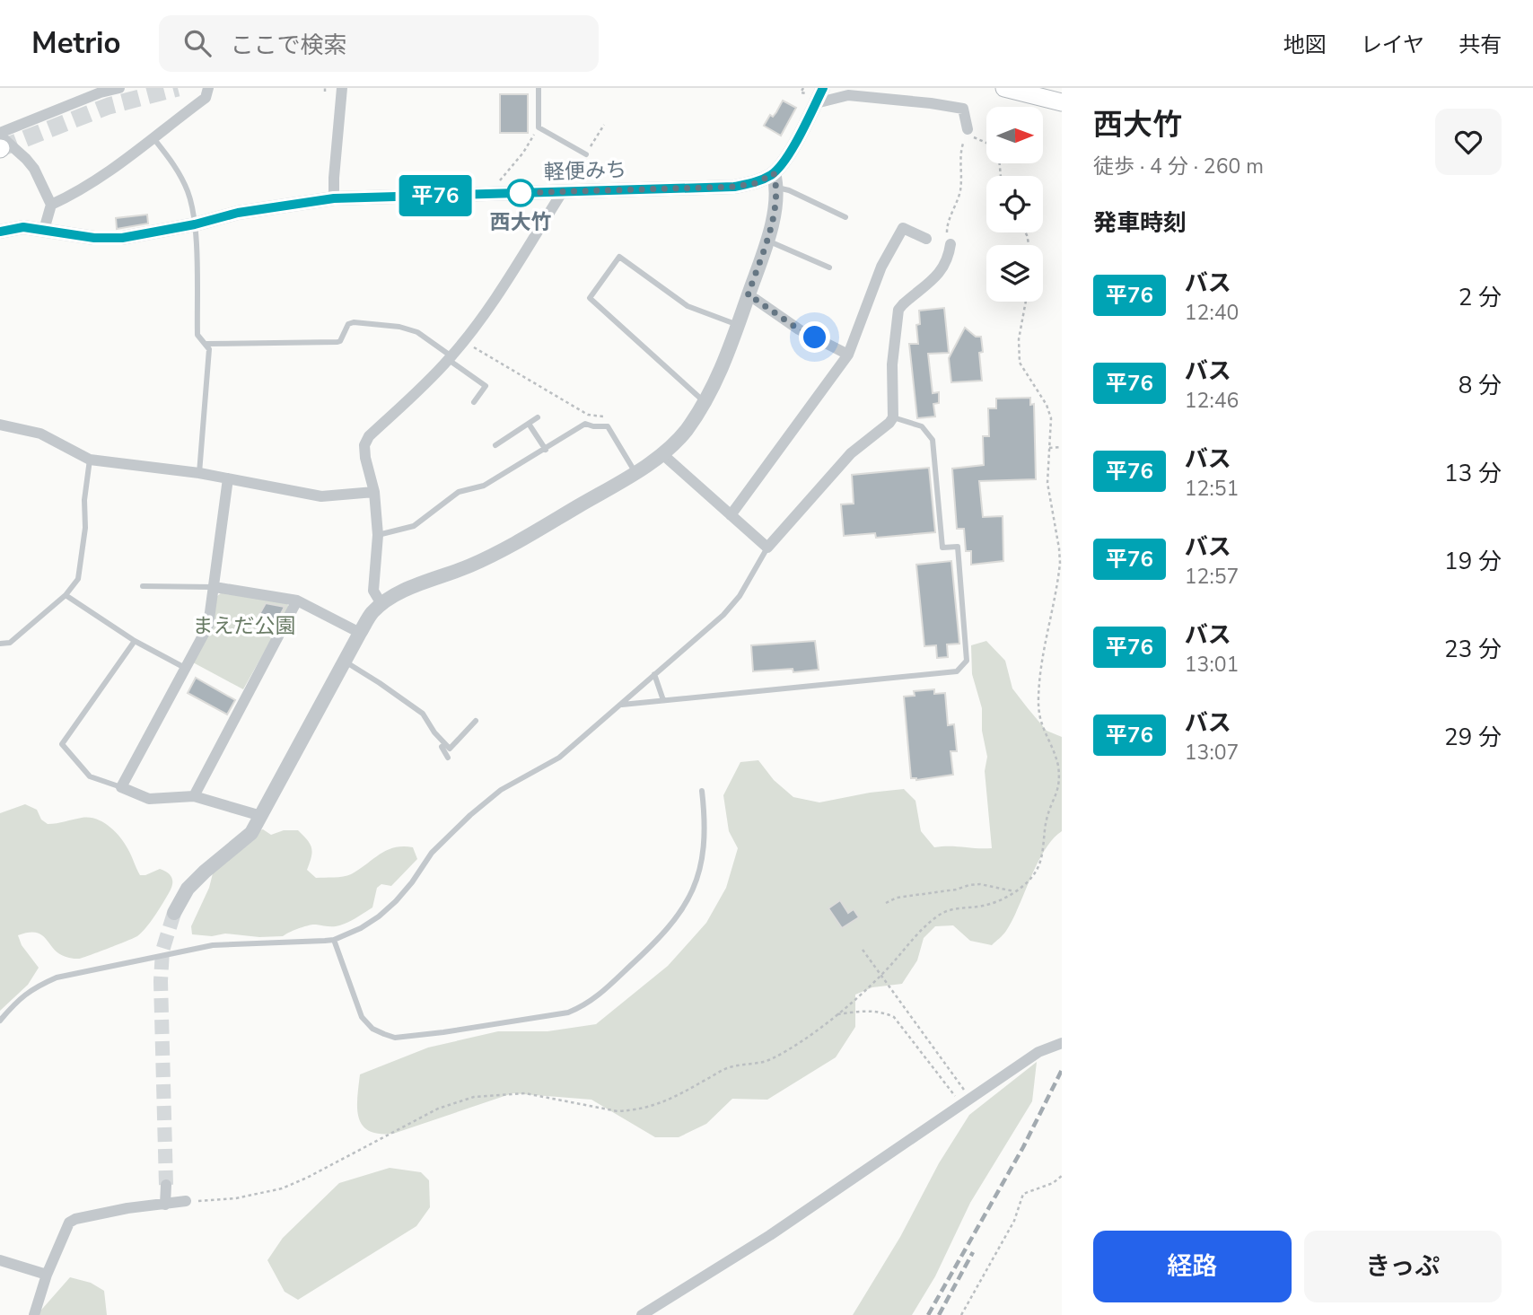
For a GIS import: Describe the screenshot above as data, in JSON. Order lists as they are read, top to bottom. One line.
{"streets":{"street":["軽便みち"]},"parks":["まえだ公園"],"places":["西大竹"],"lines":["bus line 平76"],"north":"right","page":{"header":"Metrio","search":"ここで検索","nav":["地図","レイヤ","共有"],"on_map":"平76","heading":[["西大竹","徒歩 · 4 分 · 260 m"],"発車時刻"],"list":[{"mark":"平76","name":"バス","note":"12:40","value":"2 分"},{"mark":"平76","name":"バス","note":"12:46","value":"8 分"},{"mark":"平76","name":"バス","note":"12:51","value":"13 分"},{"mark":"平76","name":"バス","note":"12:57","value":"19 分"},{"mark":"平76","name":"バス","note":"13:01","value":"23 分"},{"mark":"平76","name":"バス","note":"13:07","value":"29 分"}],"buttons":["経路","きっぷ"]}}
